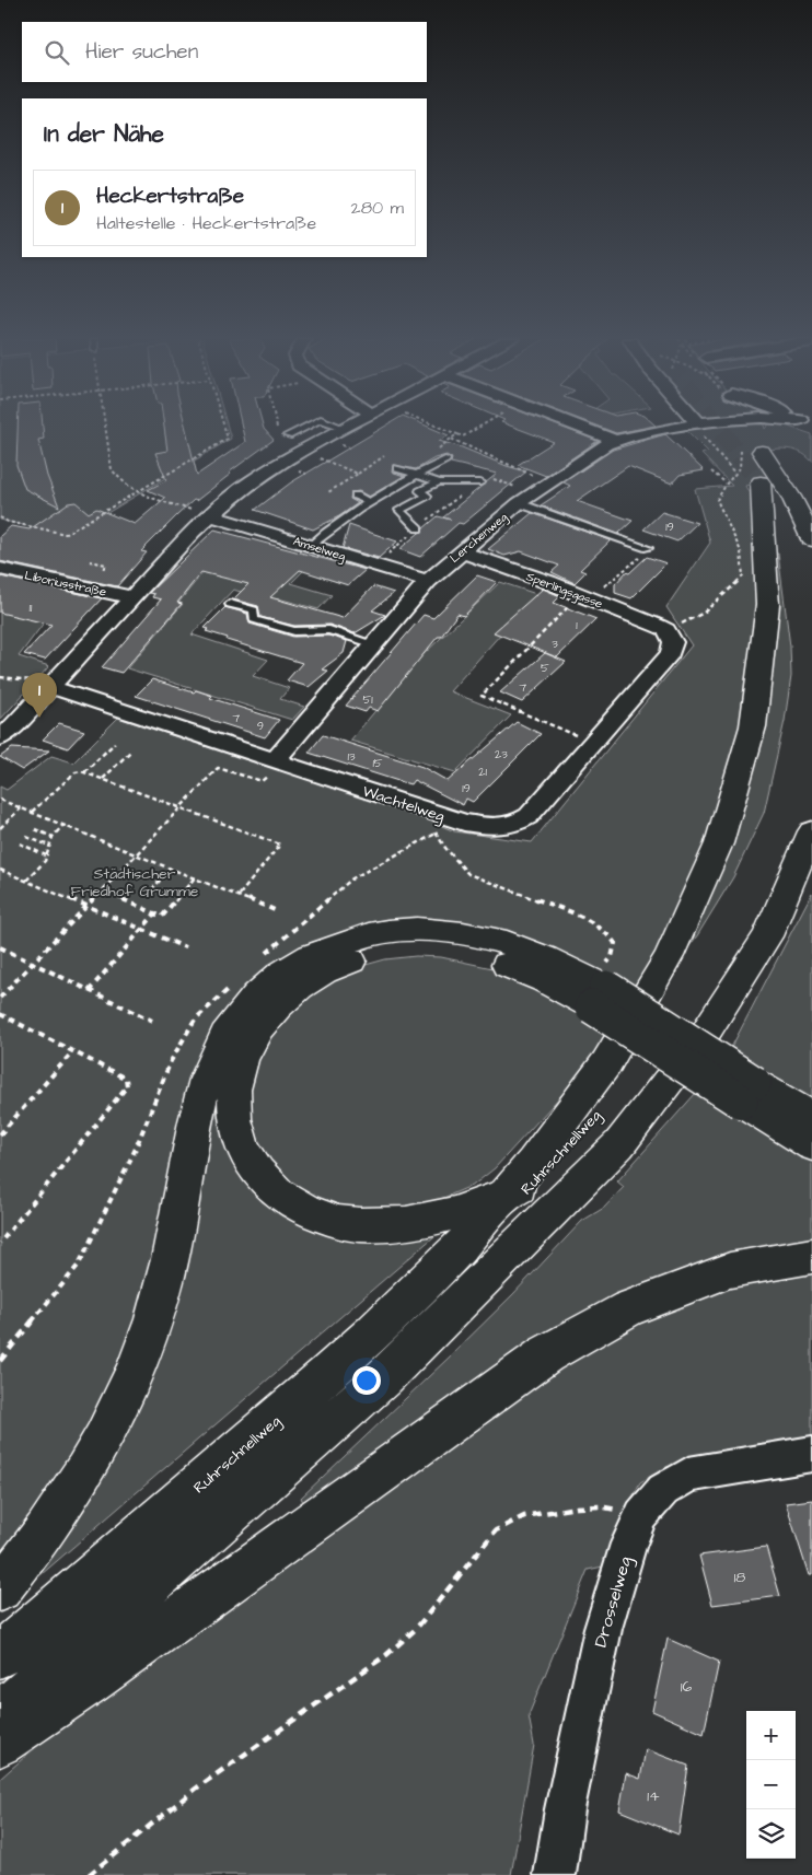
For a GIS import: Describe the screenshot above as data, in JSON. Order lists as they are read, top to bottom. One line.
{"streets":{"highway":["Ruhrschnellweg"],"street":["Lerchenweg","Amselweg","Liboriusstraße","Sperlingsgasse","Wachtelweg","Drosselweg"]},"crossings":[["Lerchenweg","Amselweg"],["Lerchenweg","Sperlingsgasse"],["Lerchenweg","Wachtelweg"],["Sperlingsgasse","Wachtelweg"]],"parks":["Städtischer Friedhof Grumme"],"house_numbers":["19","11","1","3","5","7","51","7","9","23","13","15","21","19","18","16","14"],"page":{"search":"Hier suchen","heading":"In der Nähe","list":[{"mark":"1","name":"Heckertstraße","note":"Haltestelle · Heckertstraße","value":"280 m"}],"pins":"1","map_buttons":["+","−"]}}
